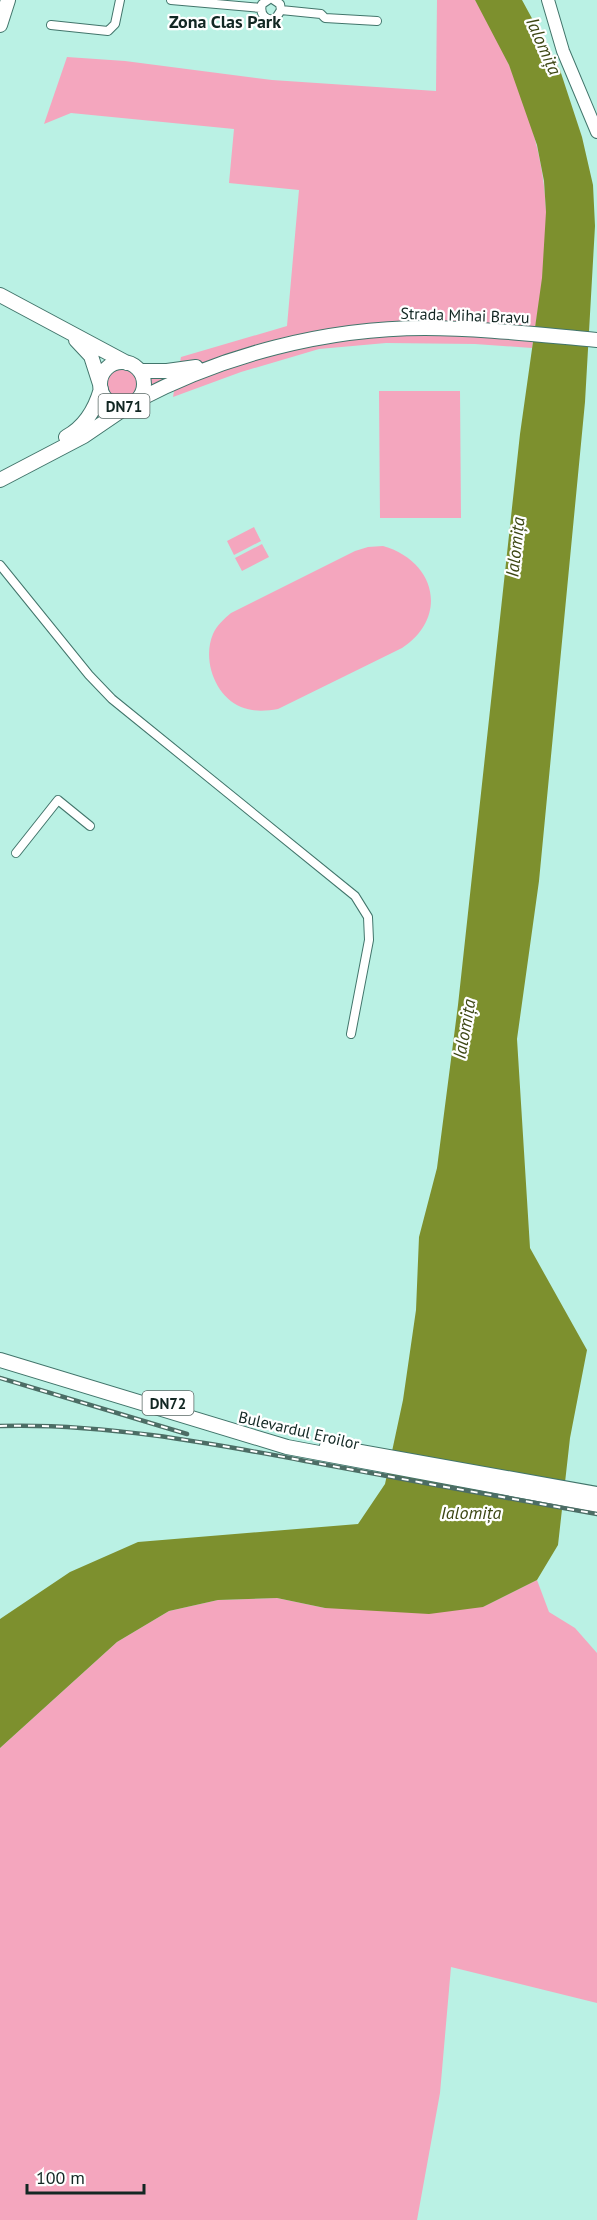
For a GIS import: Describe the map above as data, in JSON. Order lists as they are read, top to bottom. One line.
{"streets":{"main road":["Strada Mihai Bravu","DN71","DN72","Bulevardul Eroilor"]},"crossings":[["Strada Mihai Bravu","DN71"]],"districts":["Zona Clas Park"],"water":["Ialomița"],"scale_bar":"100 m"}
